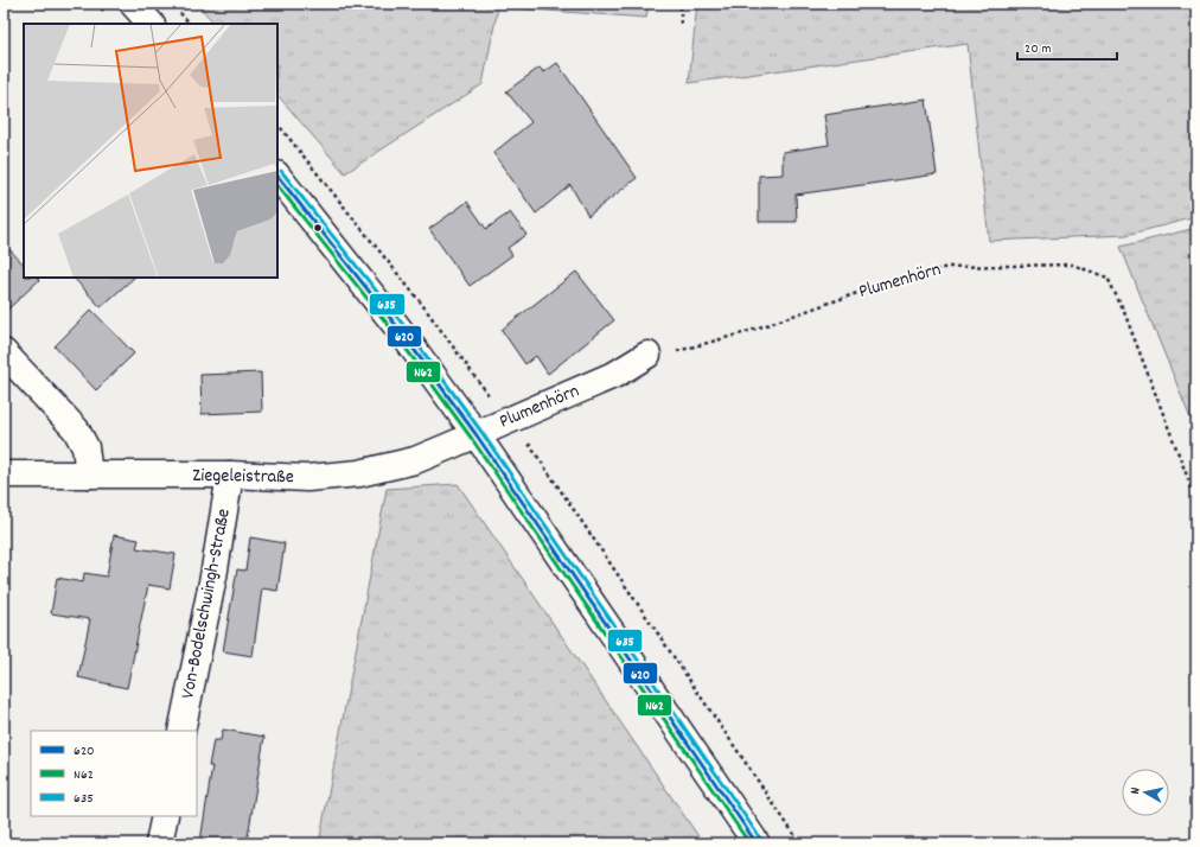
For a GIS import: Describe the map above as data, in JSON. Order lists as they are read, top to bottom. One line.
{"streets":{"street":["Plumenhörn","Ziegeleistraße","Von-Bodelschwingh-Straße"]},"crossings":[["Plumenhörn","Ziegeleistraße"],["Ziegeleistraße","Von-Bodelschwingh-Straße"]],"lines":["transit line 635","transit line 620","transit line N62"],"legend":["620","N62","635"],"scale_bar":"20 m","north":"left"}
